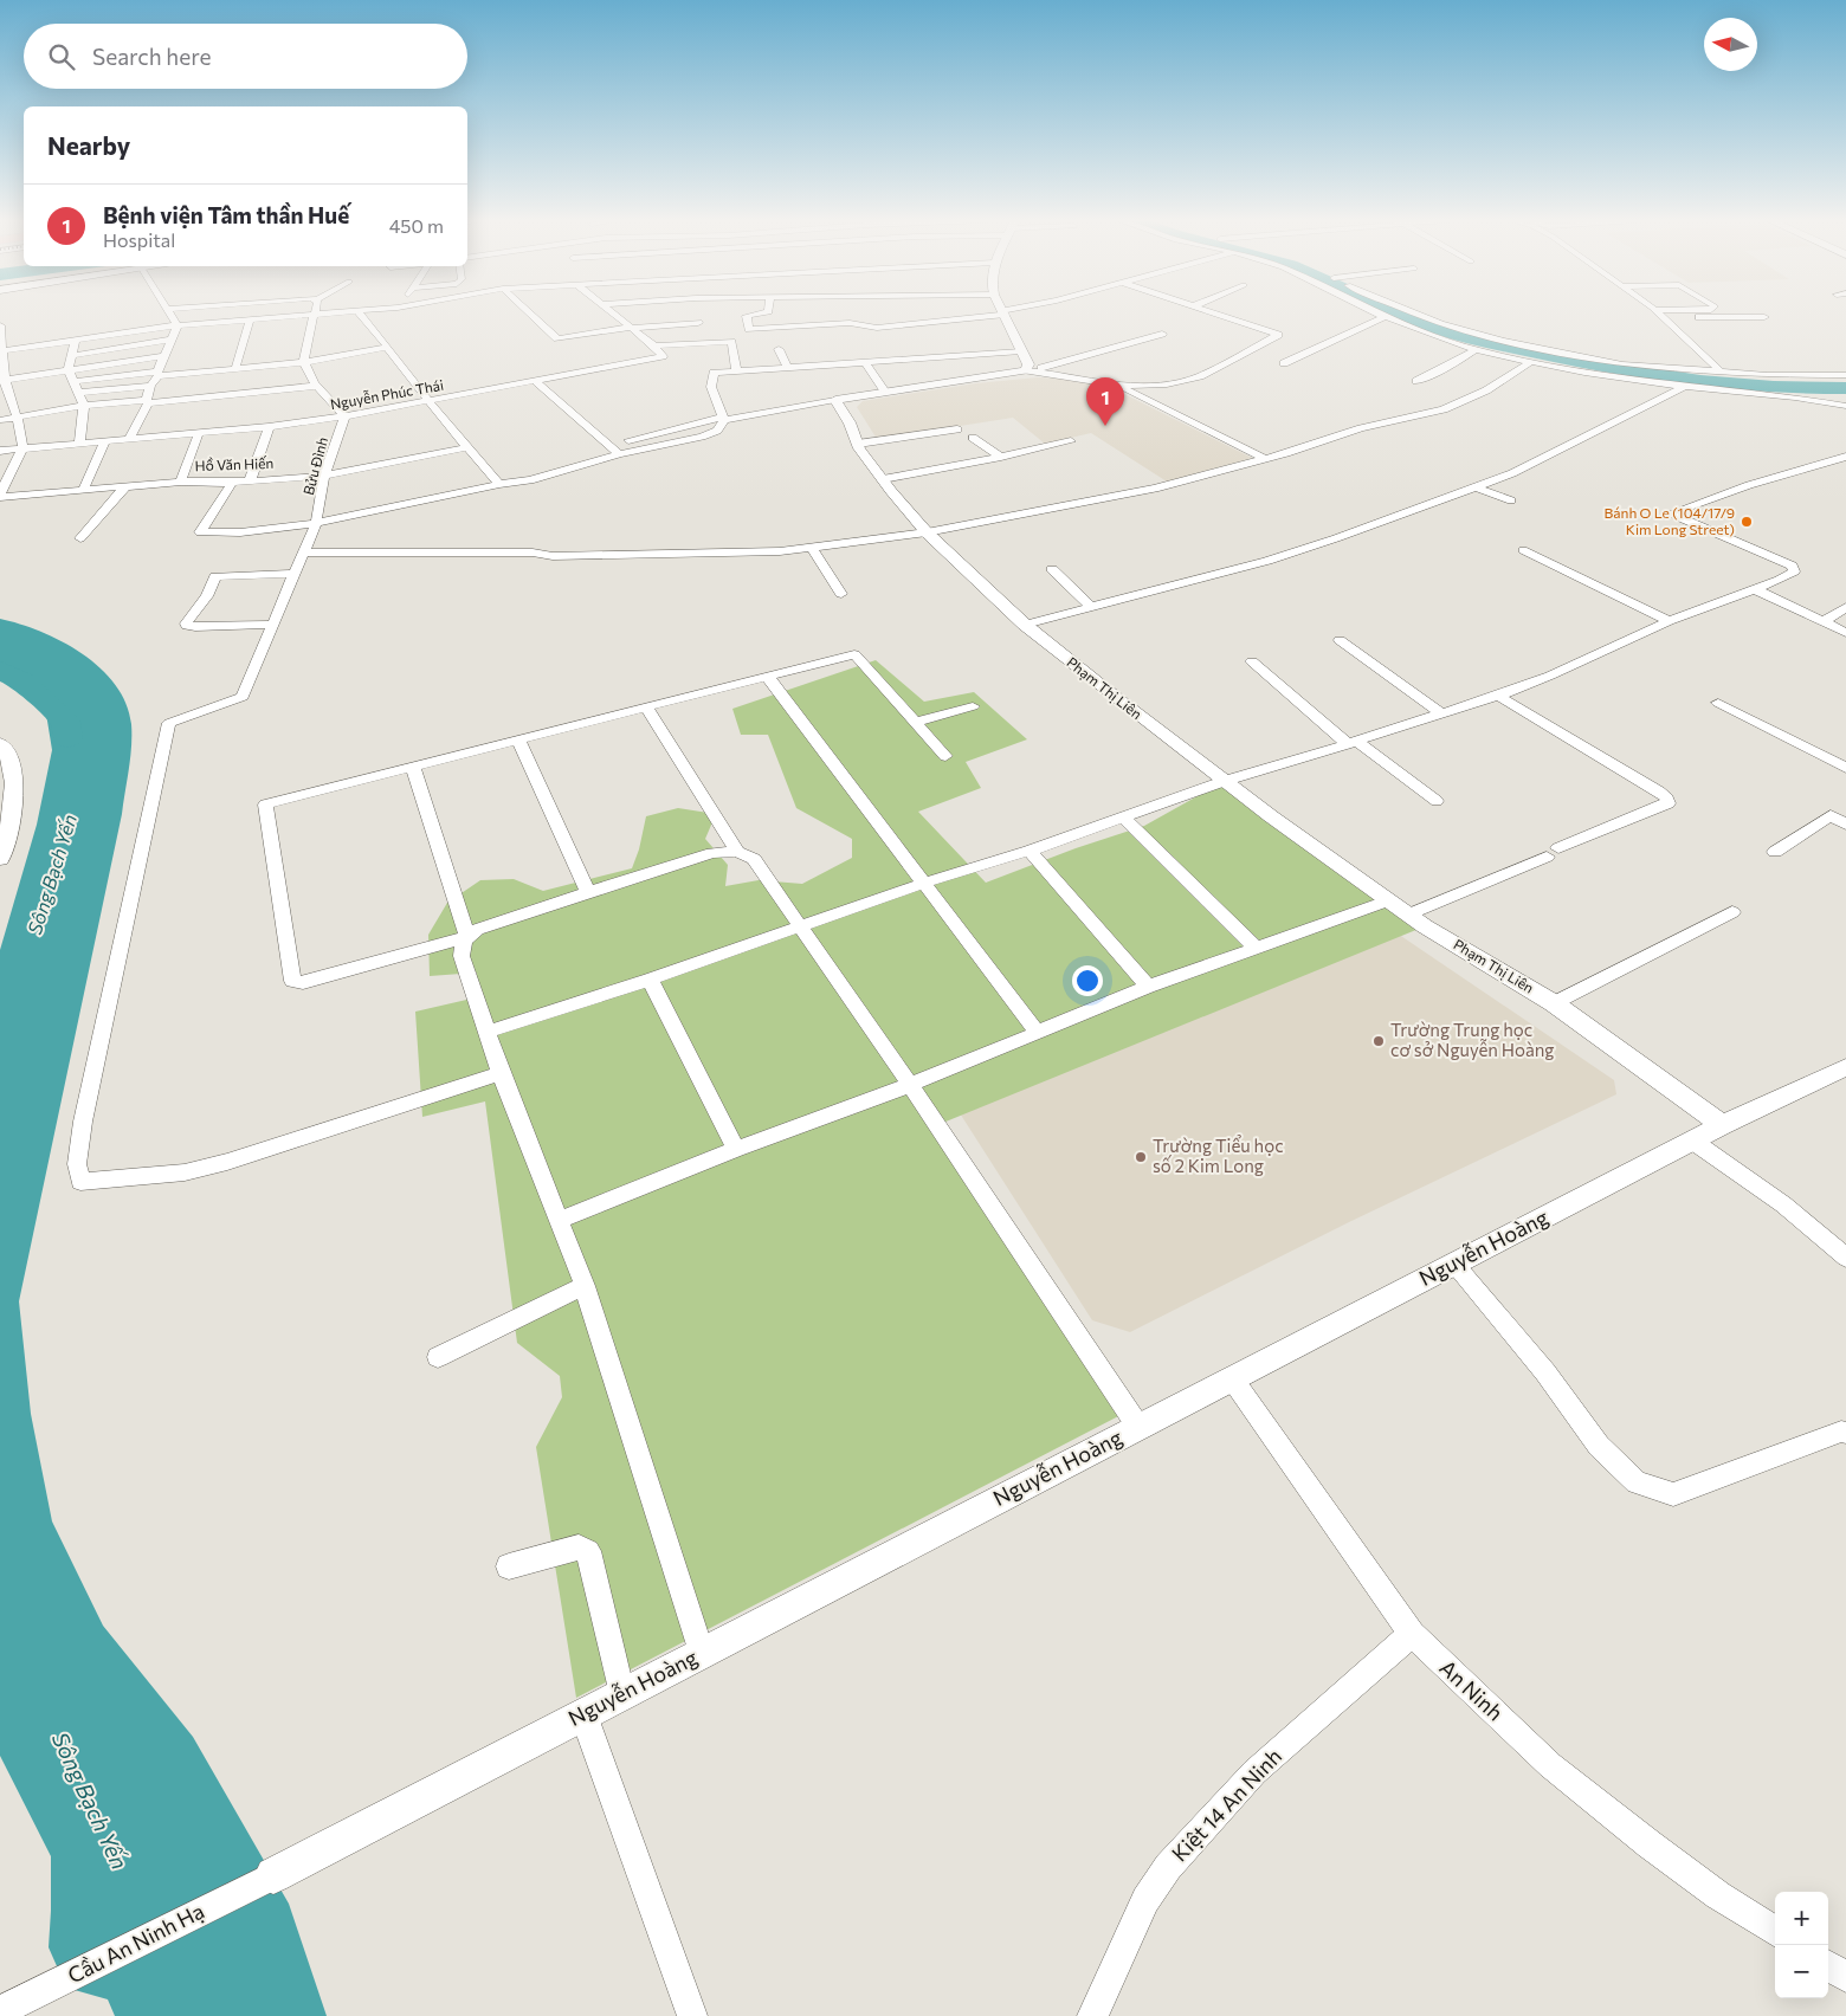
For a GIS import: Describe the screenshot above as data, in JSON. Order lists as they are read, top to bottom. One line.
{"streets":{"street":["Nguyễn Phúc Thái","Hồ Văn Hiến","Bửu Đình","Phạm Thị Liên","Nguyễn Hoàng","An Ninh","Kiệt 14 An Ninh","Cầu An Ninh Hạ"]},"crossings":[["Nguyễn Phúc Thái","Bửu Đình"],["Hồ Văn Hiến","Bửu Đình"],["Phạm Thị Liên","Nguyễn Hoàng"],["Nguyễn Hoàng","An Ninh"],["Nguyễn Hoàng","Cầu An Ninh Hạ"],["An Ninh","Kiệt 14 An Ninh"]],"water":["Sông Bạch Yến"],"places":["Bánh O Le (104/17/9 Kim Long Street)","Trường Trung học cơ sở Nguyễn Hoàng","Trường Tiểu học số 2 Kim Long"],"north":"left","page":{"search":"Search here","heading":"Nearby","list":[{"mark":"1","name":"Bệnh viện Tâm thần Huế","note":"Hospital","value":"450 m"}],"pins":"1","map_buttons":["+","−"]}}
